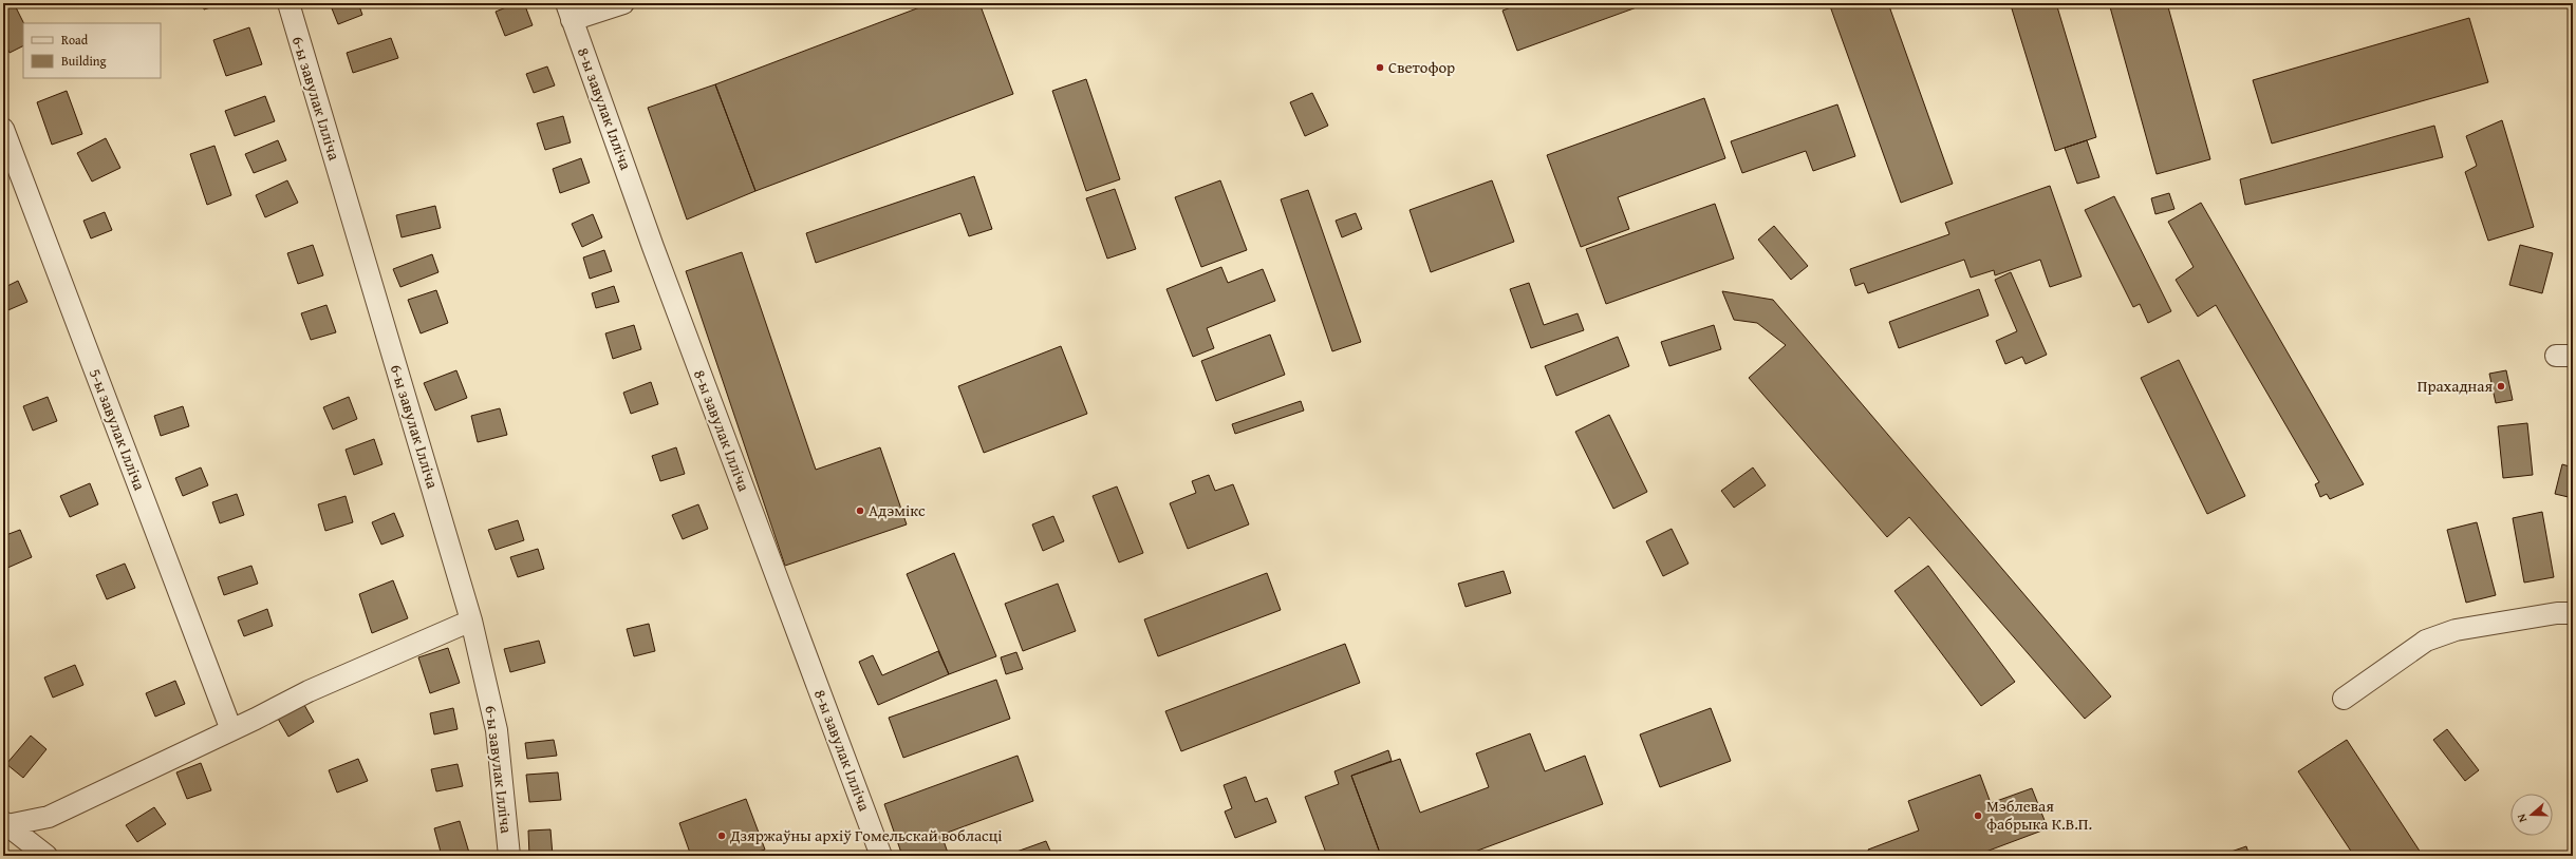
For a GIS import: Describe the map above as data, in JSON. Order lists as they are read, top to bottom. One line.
{"streets":{"street":["6-ы завулак Ілліча","8-ы завулак Ілліча","5-ы завулак Ілліча"]},"places":["Светофор","Прахадная","Адэмікс","Мэблевая фабрыка К.В.П.","Дзяржаўны архіў Гомельскай вобласці"],"legend":["Road","Building"],"north":"left"}
